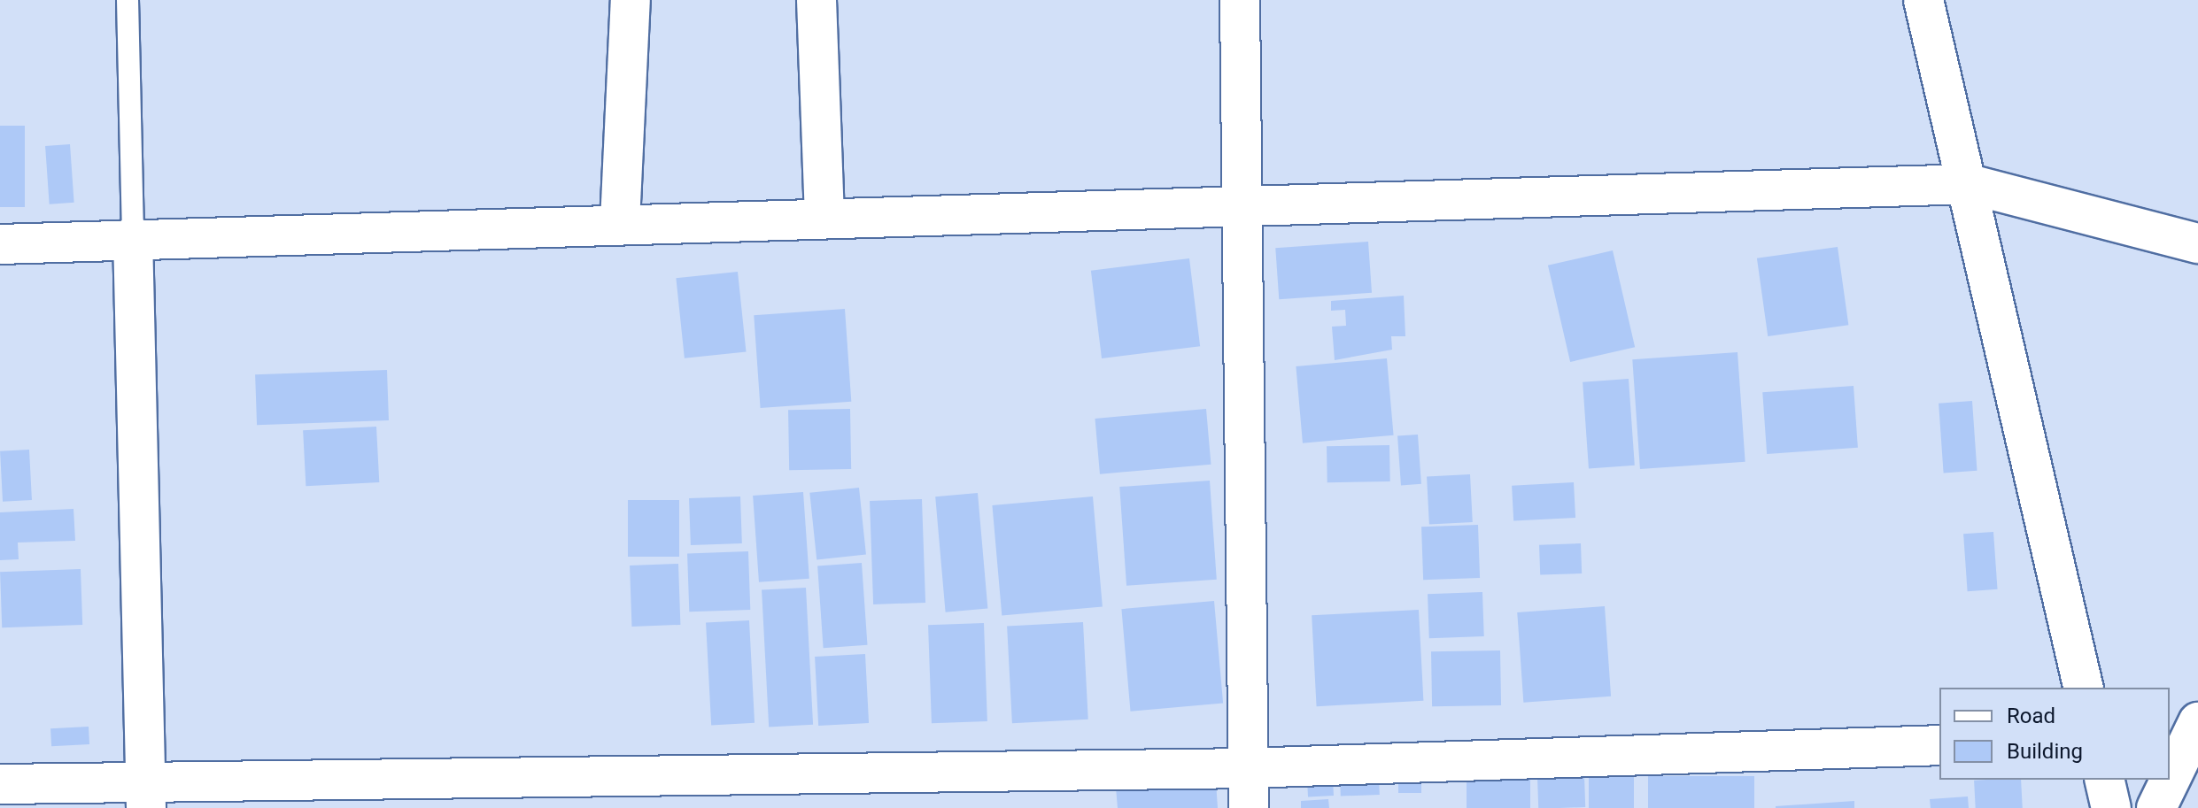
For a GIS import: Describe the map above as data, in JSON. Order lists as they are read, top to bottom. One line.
{"legend":["Road","Building"]}
